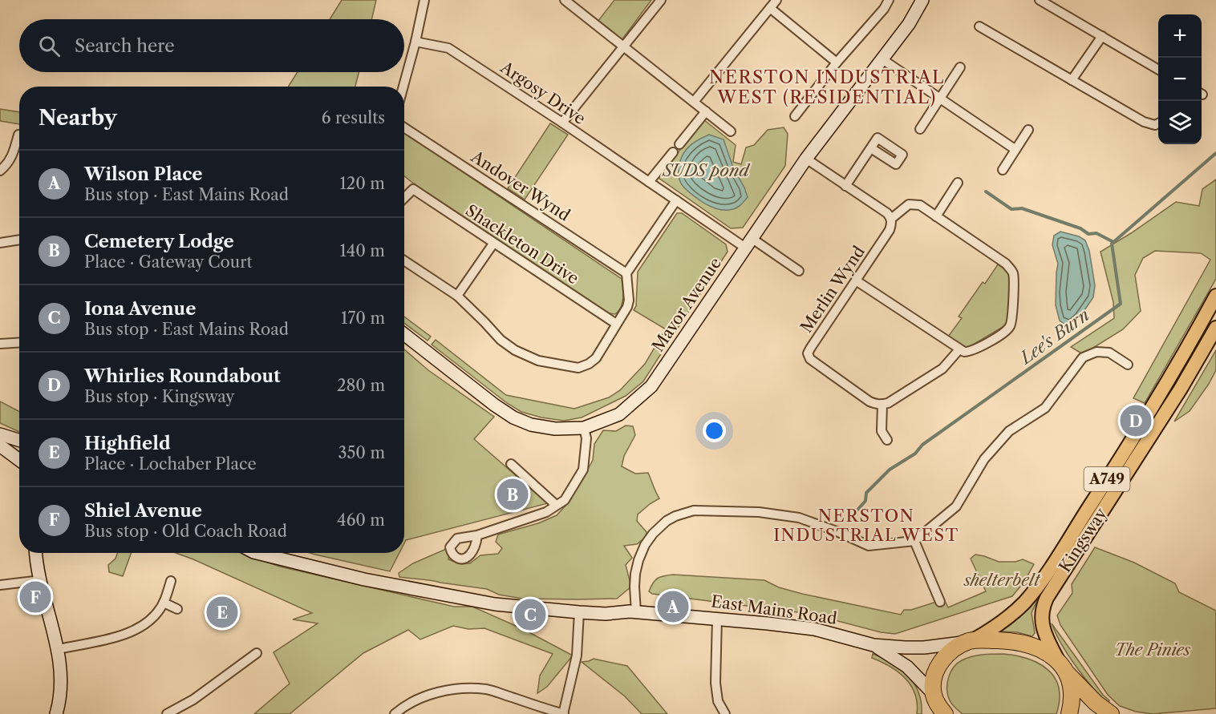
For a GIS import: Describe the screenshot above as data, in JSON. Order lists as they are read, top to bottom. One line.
{"streets":{"main road":["A749","Kingsway"],"street":["Argosy Drive","Andover Wynd","Shackleton Drive","Merlin Wynd","Mavor Avenue","East Mains Road"]},"crossings":[["Argosy Drive","Mavor Avenue"],["Kingsway","East Mains Road"]],"districts":["NERSTON INDUSTRIAL WEST (RESIDENTIAL)","NERSTON INDUSTRIAL WEST"],"water":["SUDS pond","Lee's Burn"],"parks":["shelterbelt","The Pinies"],"page":{"map_buttons":["+","−"],"search":"Search here","heading":["Nearby","6 results"],"list":[{"mark":"A","name":"Wilson Place","note":"Bus stop · East Mains Road","value":"120 m"},{"mark":"B","name":"Cemetery Lodge","note":"Place · Gateway Court","value":"140 m"},{"mark":"C","name":"Iona Avenue","note":"Bus stop · East Mains Road","value":"170 m"},{"mark":"D","name":"Whirlies Roundabout","note":"Bus stop · Kingsway","value":"280 m"},{"mark":"E","name":"Highfield","note":"Place · Lochaber Place","value":"350 m"},{"mark":"F","name":"Shiel Avenue","note":"Bus stop · Old Coach Road","value":"460 m"}],"pins":["D","B","F","A","E","C"]}}
